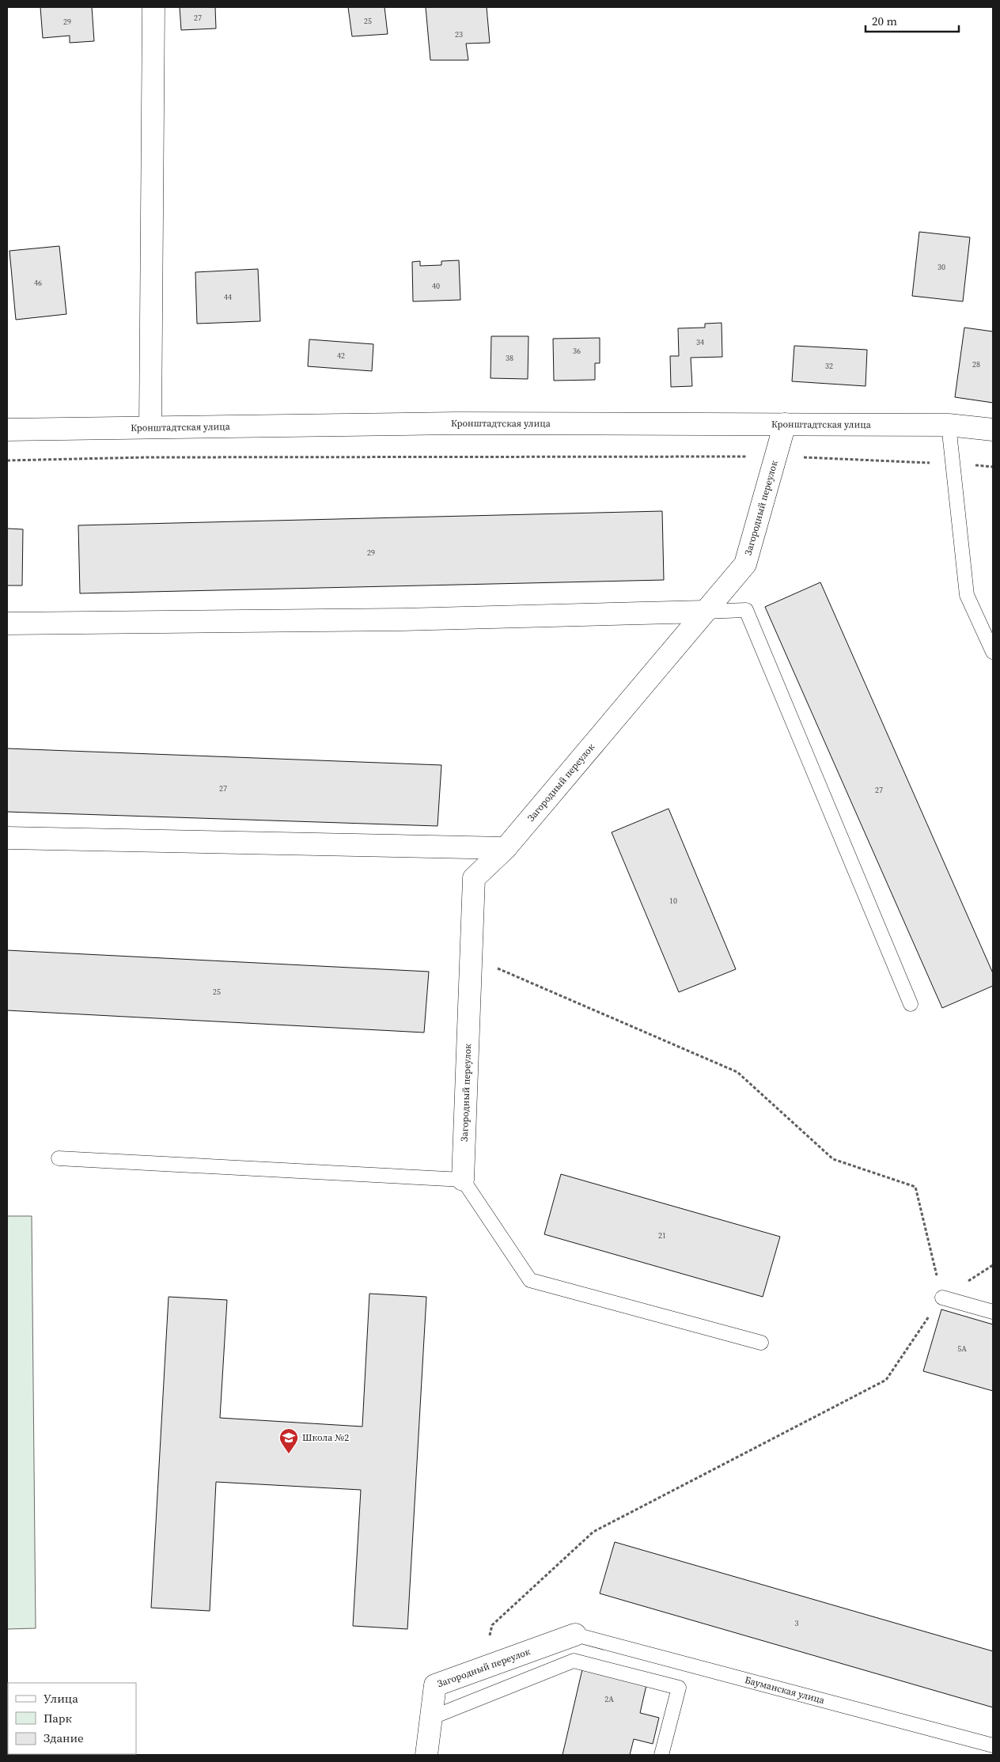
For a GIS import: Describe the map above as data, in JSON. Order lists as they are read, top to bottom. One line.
{"streets":{"street":["Кронштадтская улица","Загородный переулок"],"lane":["Бауманская улица"]},"crossings":[["Кронштадтская улица","Загородный переулок"],["Загородный переулок","Бауманская улица"]],"places":{"school or university":["Школа №2"]},"house_numbers":["27","25","29","23","30","46","40","44","34","36","42","38","28","32","29","27","27","10","25","21","5А","3","2А"],"legend":["Улица","Парк","Здание"],"scale_bar":"20 m"}
